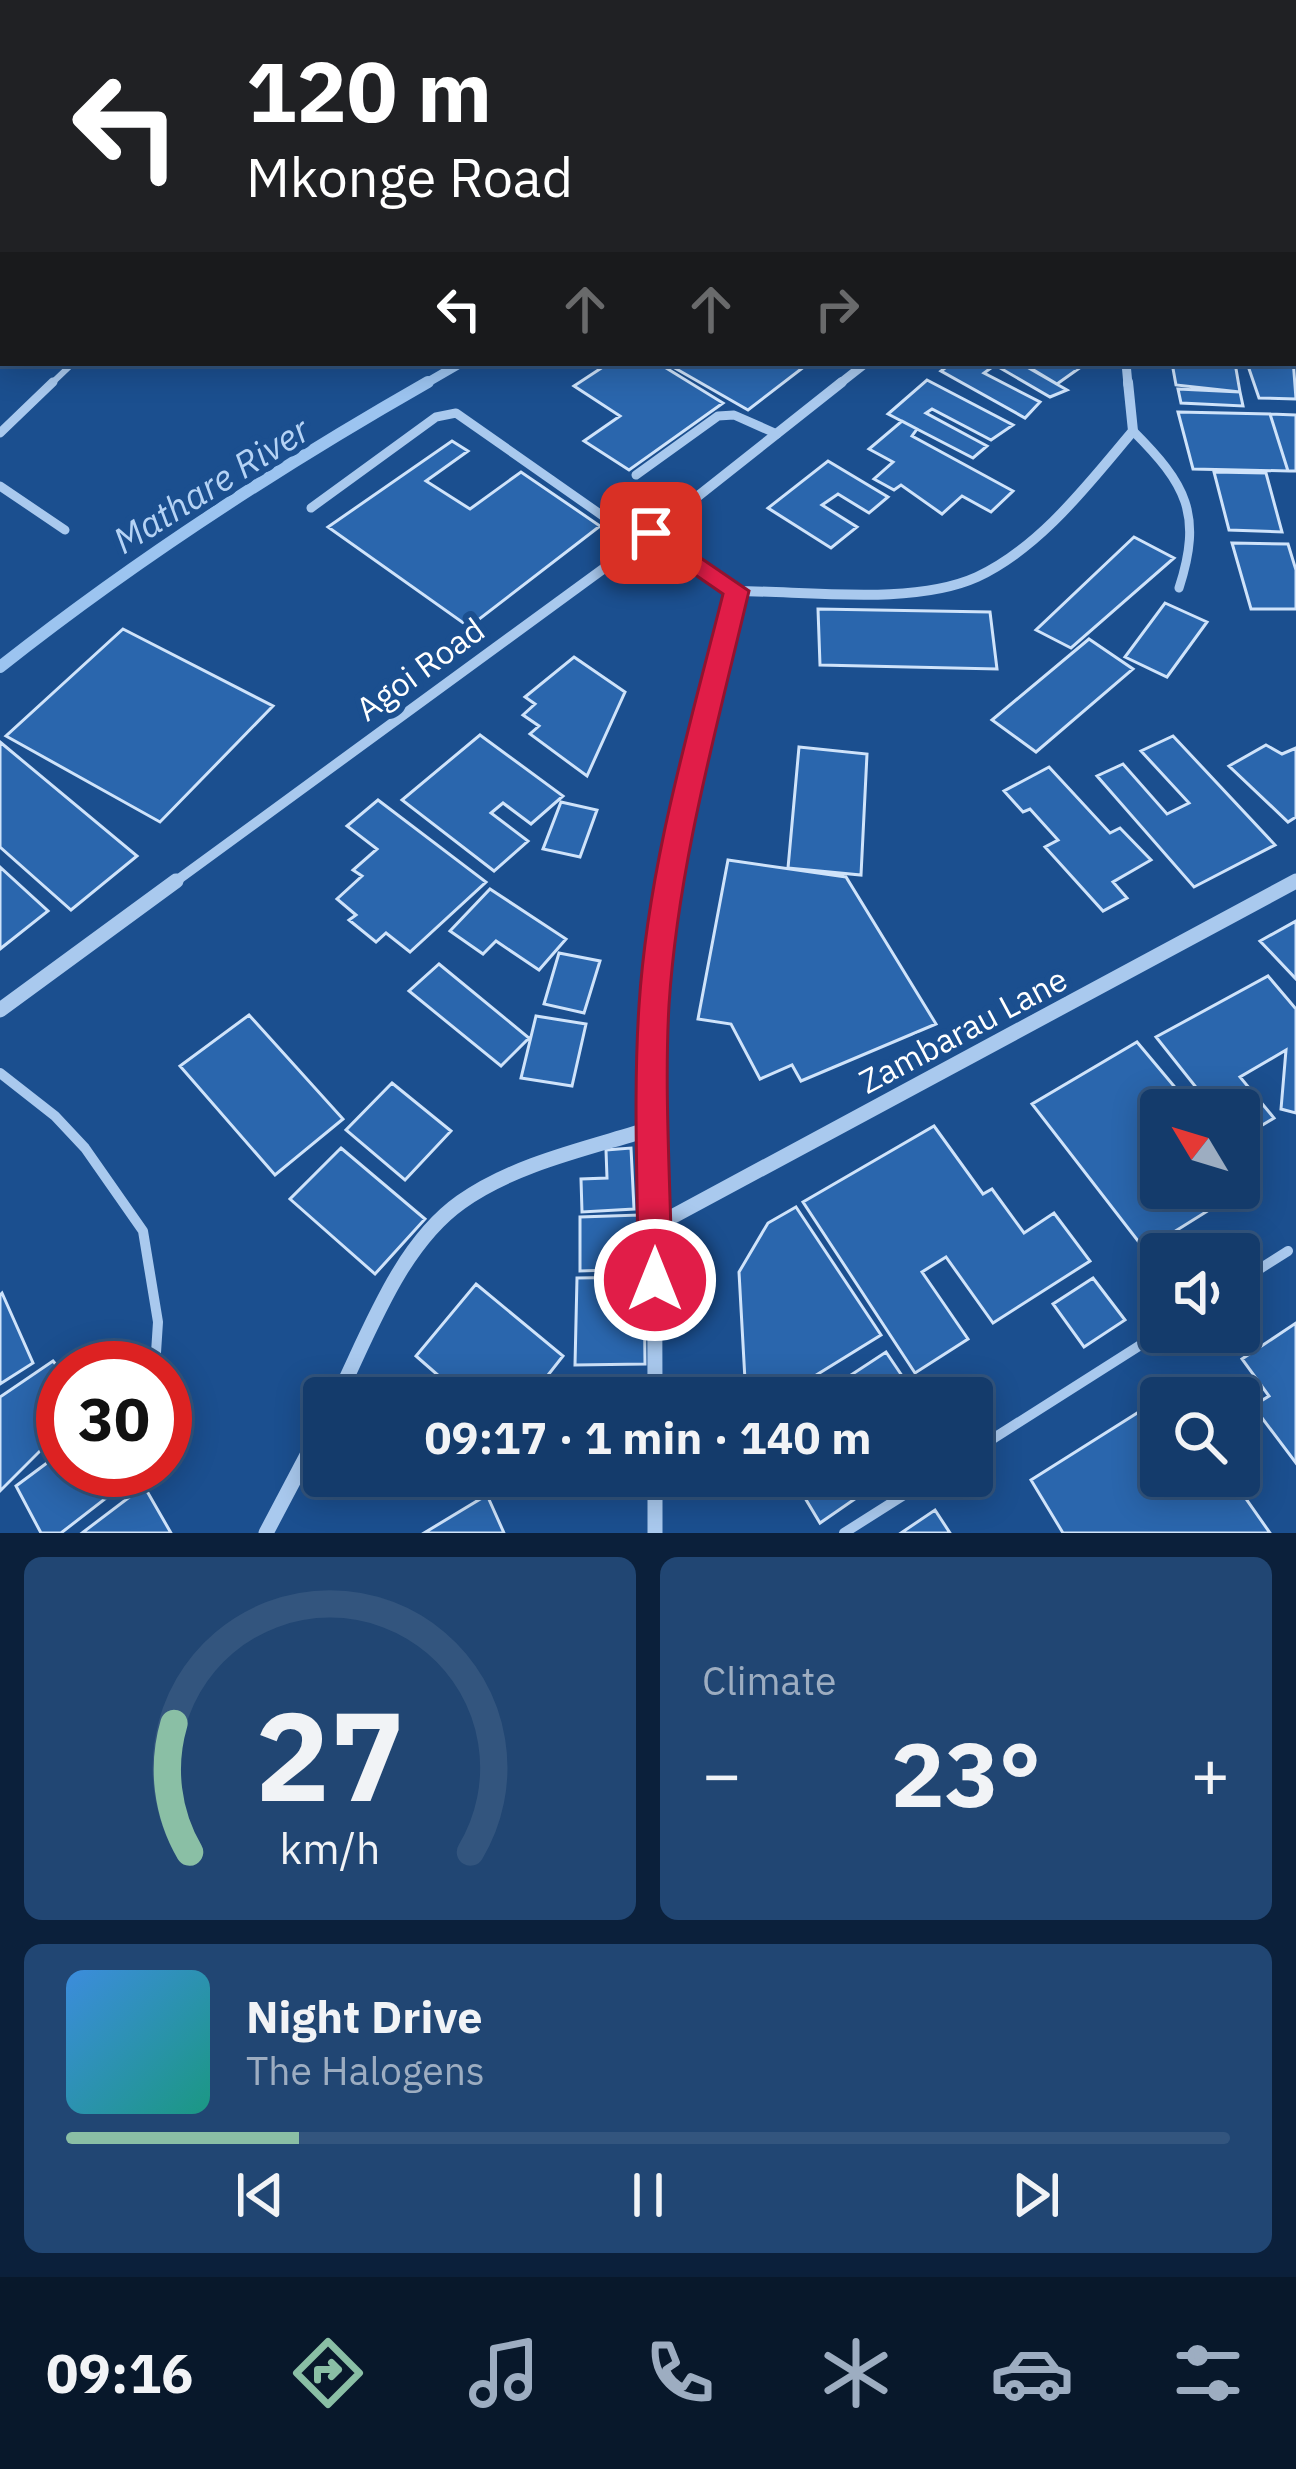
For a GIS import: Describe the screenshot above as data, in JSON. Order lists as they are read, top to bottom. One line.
{"streets":{"street":["Agoi Road","Zambarau Lane"]},"water":["Mathare River"],"north":"top left","page":{"turn":["120 m","Mkonge Road"],"limit":"30","trip":"09:17 · 1 min · 140 m","tile":"Climate","heat":["−","23°","+"],"song":["Night Drive","The Halogens"],"tabs":"09:16","gauge":["27","km/h"]}}
